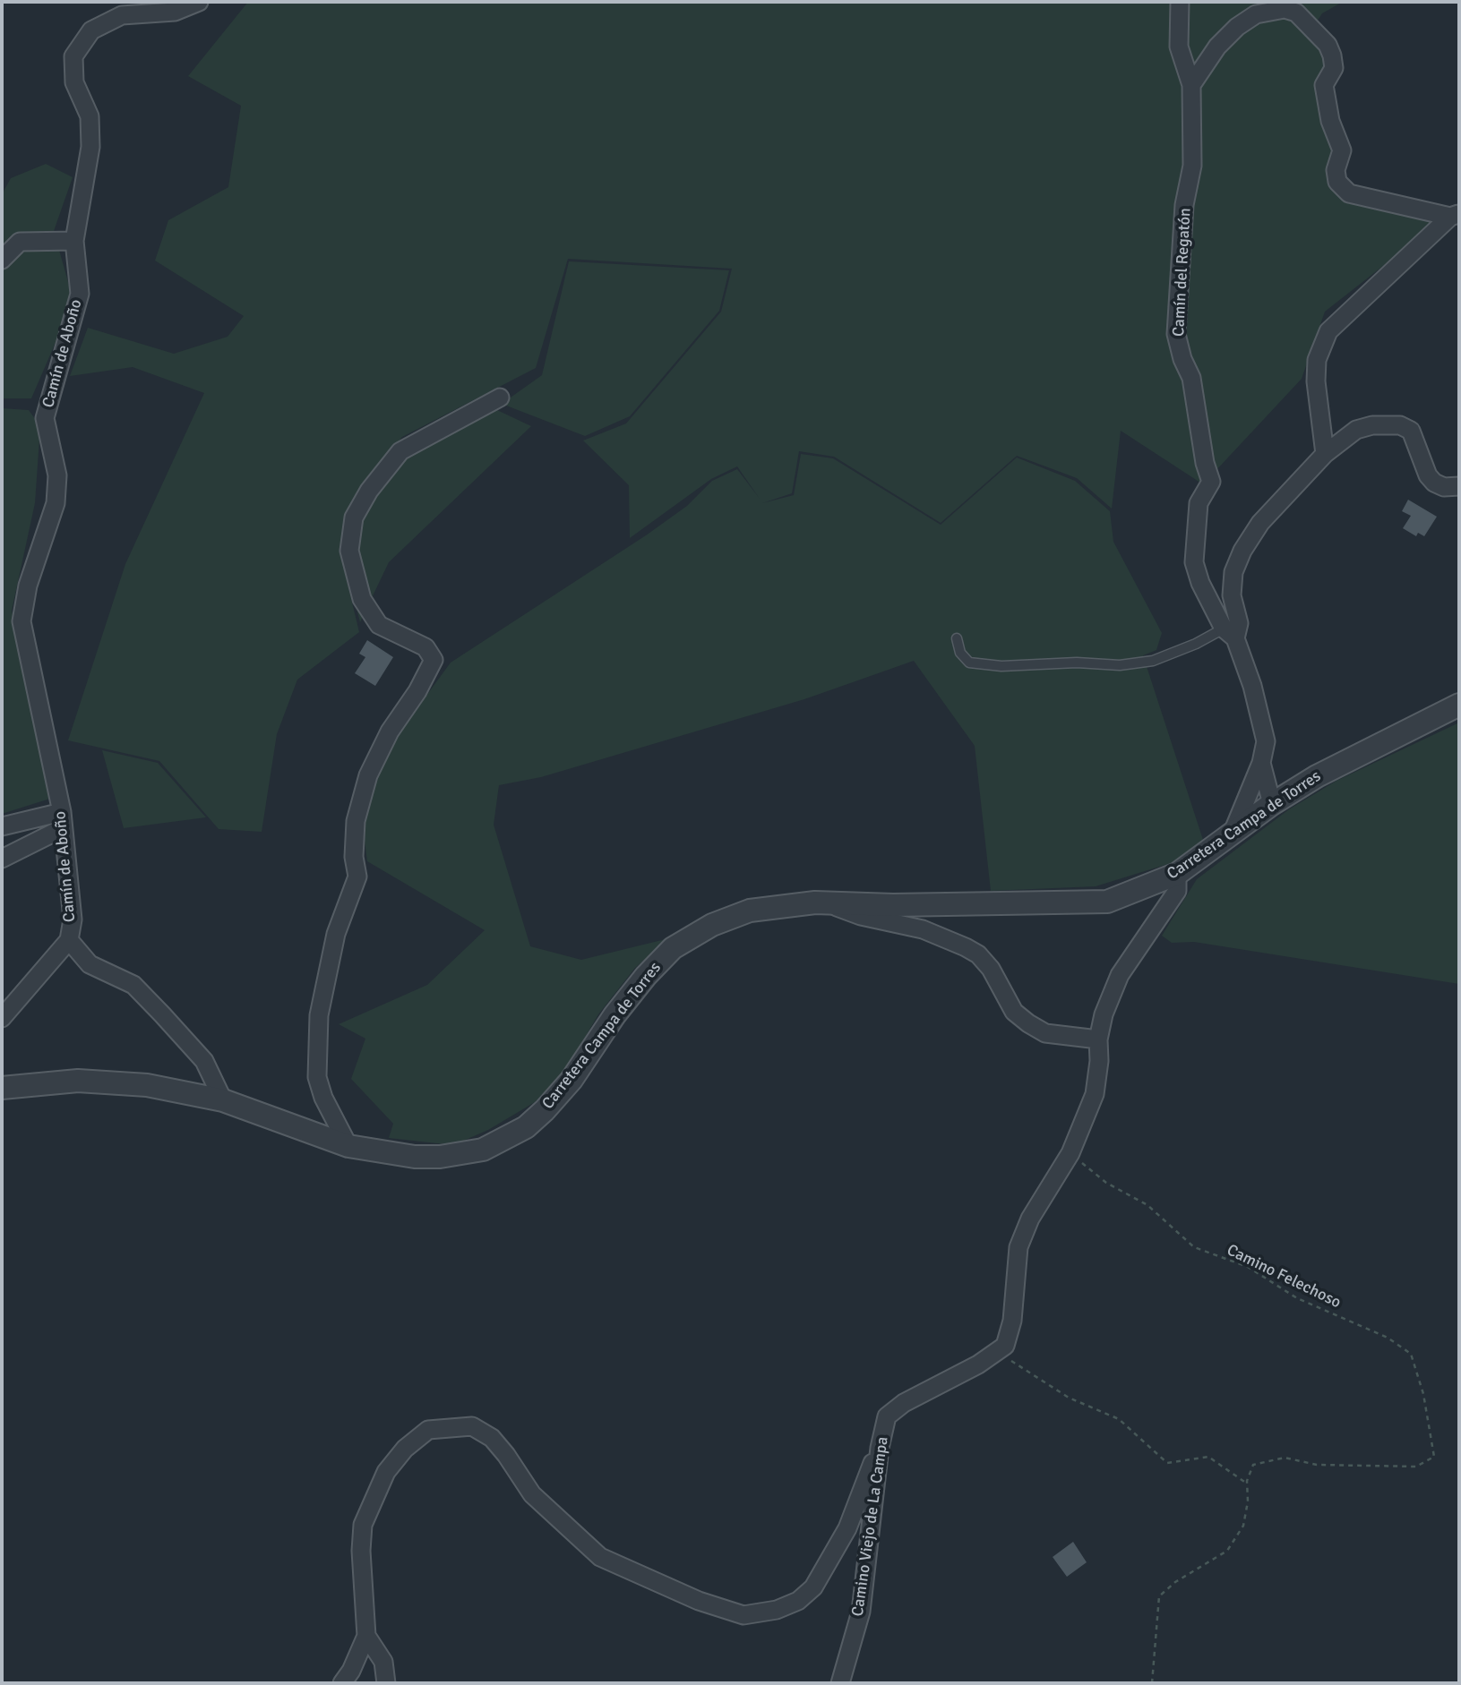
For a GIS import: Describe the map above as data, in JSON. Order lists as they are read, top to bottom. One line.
{"streets":{"street":["Camín del Regatón","Camín de Aboño","Carretera Campa de Torres","Camino Viejo de La Campa"],"path":["Camino Felechoso"]},"crossings":[["Camín de Aboño","Carretera Campa de Torres"],["Carretera Campa de Torres","Camino Viejo de La Campa"],["Camino Felechoso","Camino Viejo de La Campa"]]}
